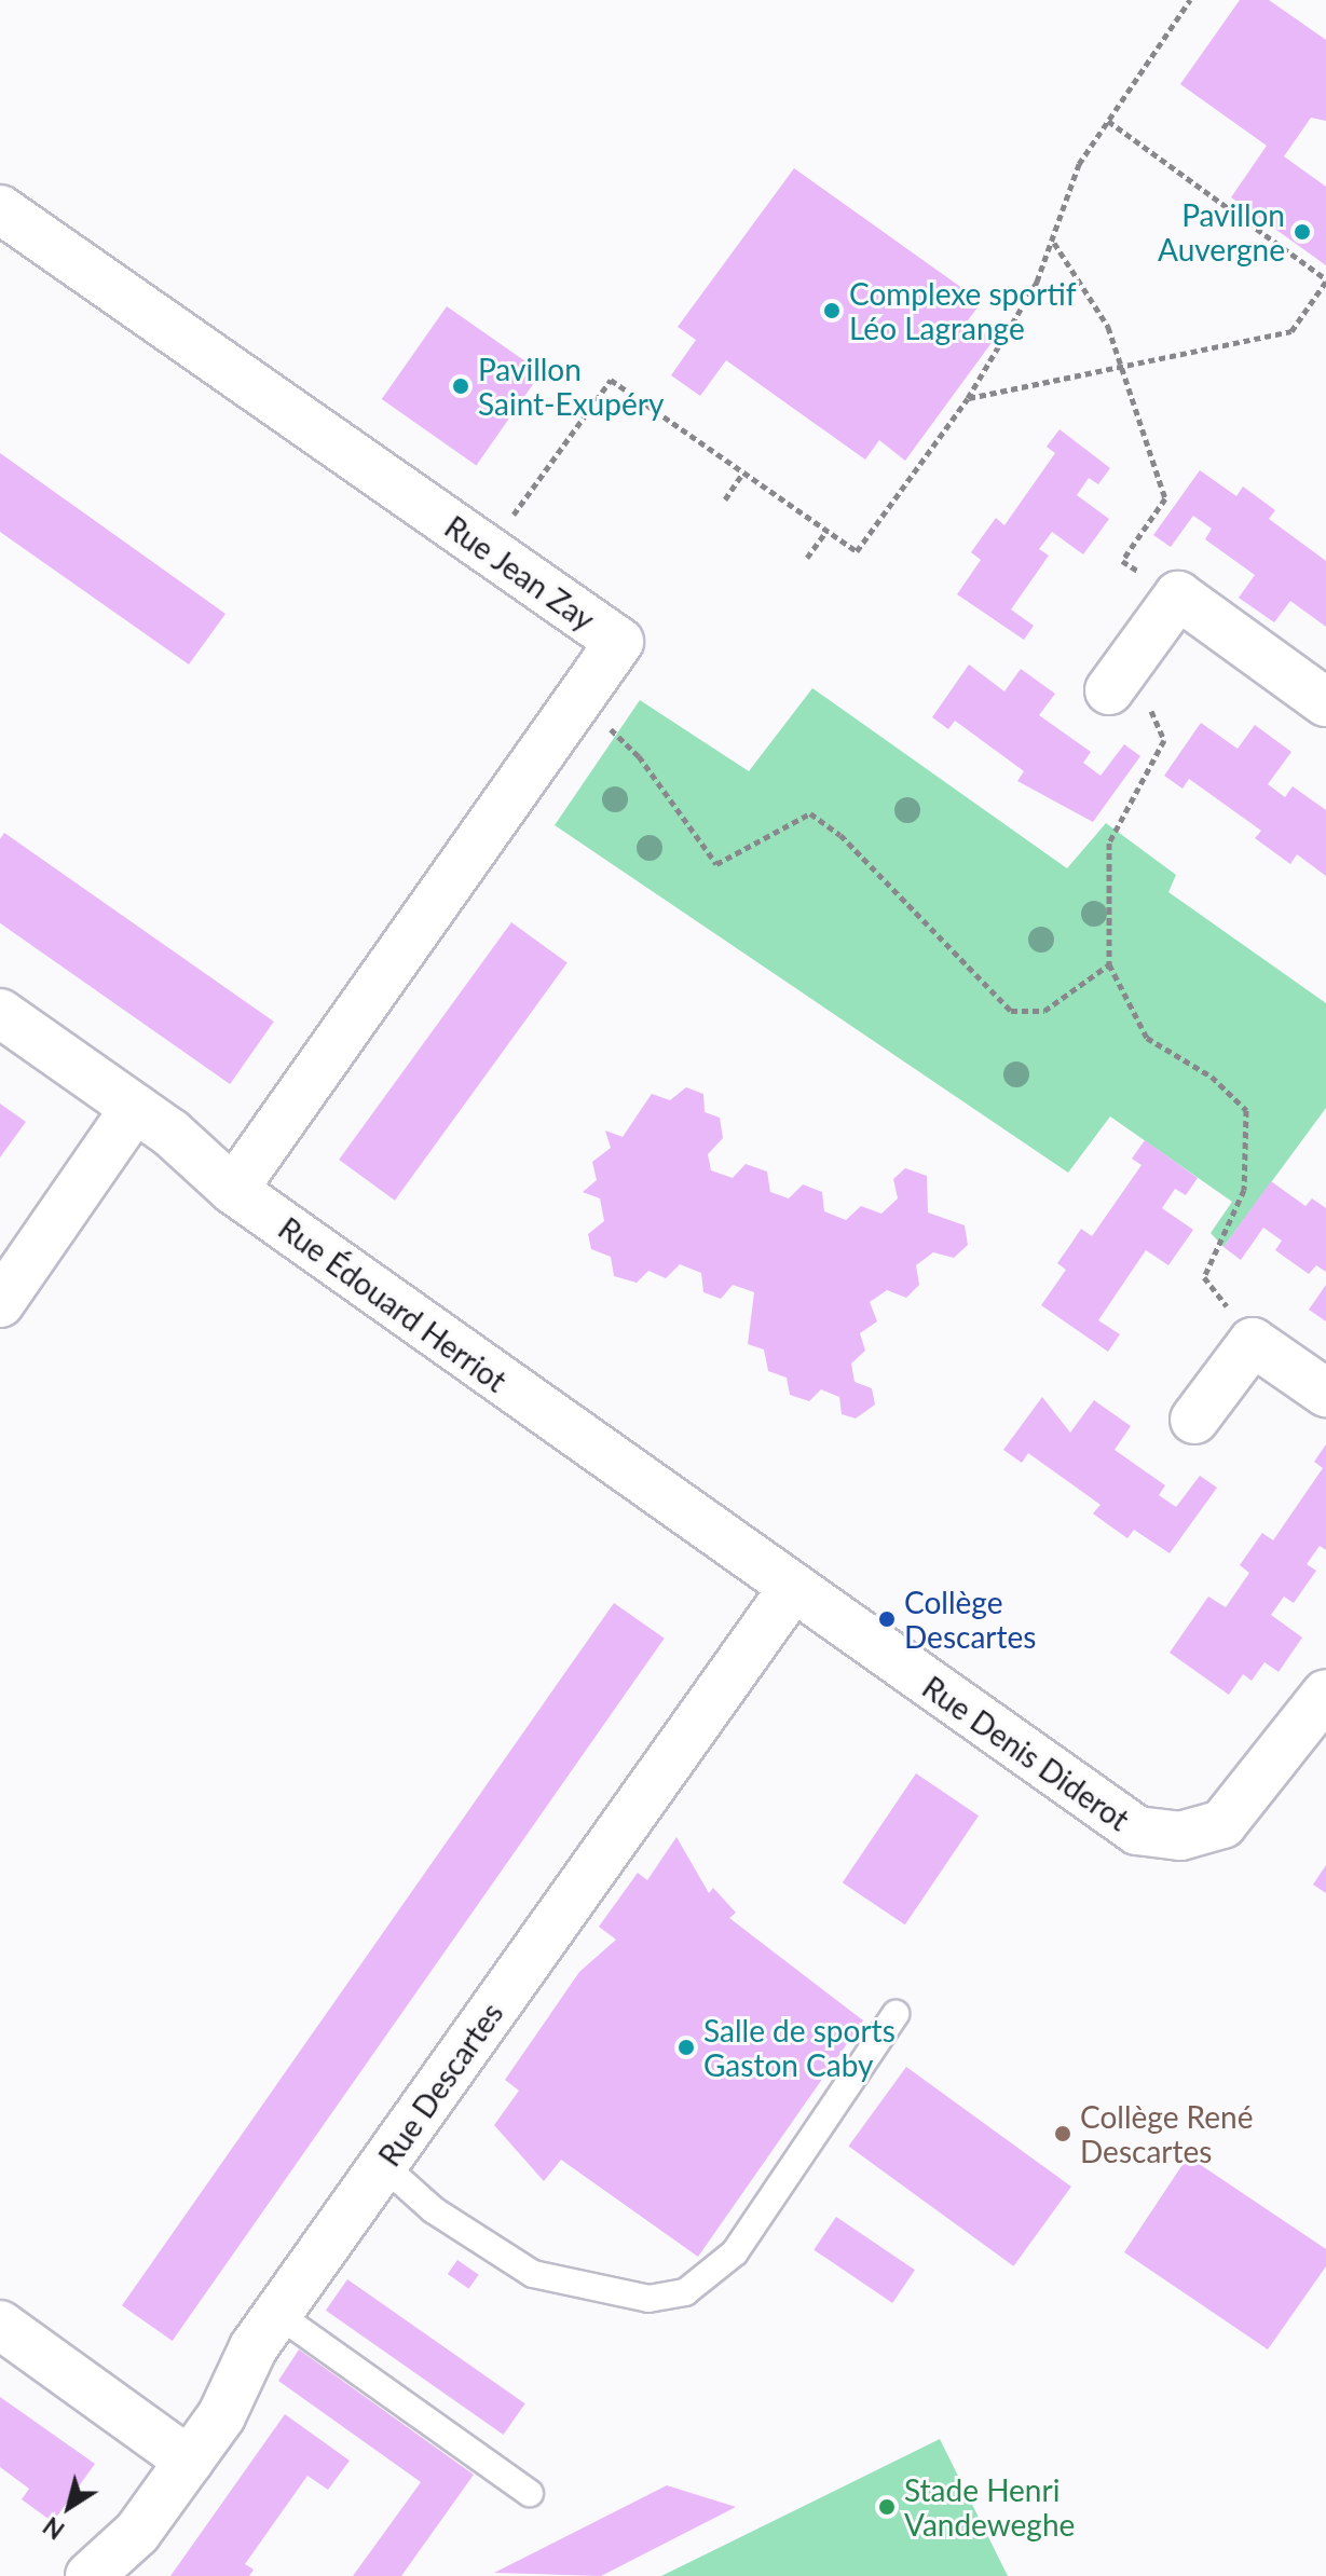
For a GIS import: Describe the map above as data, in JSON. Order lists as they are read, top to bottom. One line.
{"streets":{"street":["Rue Jean Zay","Rue Édouard Herriot","Rue Denis Diderot","Rue Descartes"]},"crossings":[["Rue Jean Zay","Rue Édouard Herriot"],["Rue Édouard Herriot","Rue Denis Diderot"],["Rue Édouard Herriot","Rue Descartes"],["Rue Denis Diderot","Rue Descartes"]],"places":["Pavillon Auvergne","Complexe sportif Léo Lagrange","Pavillon Saint-Exupéry","Collège Descartes","Salle de sports Gaston Caby","Collège René Descartes","Stade Henri Vandeweghe"],"north":"bottom left"}
